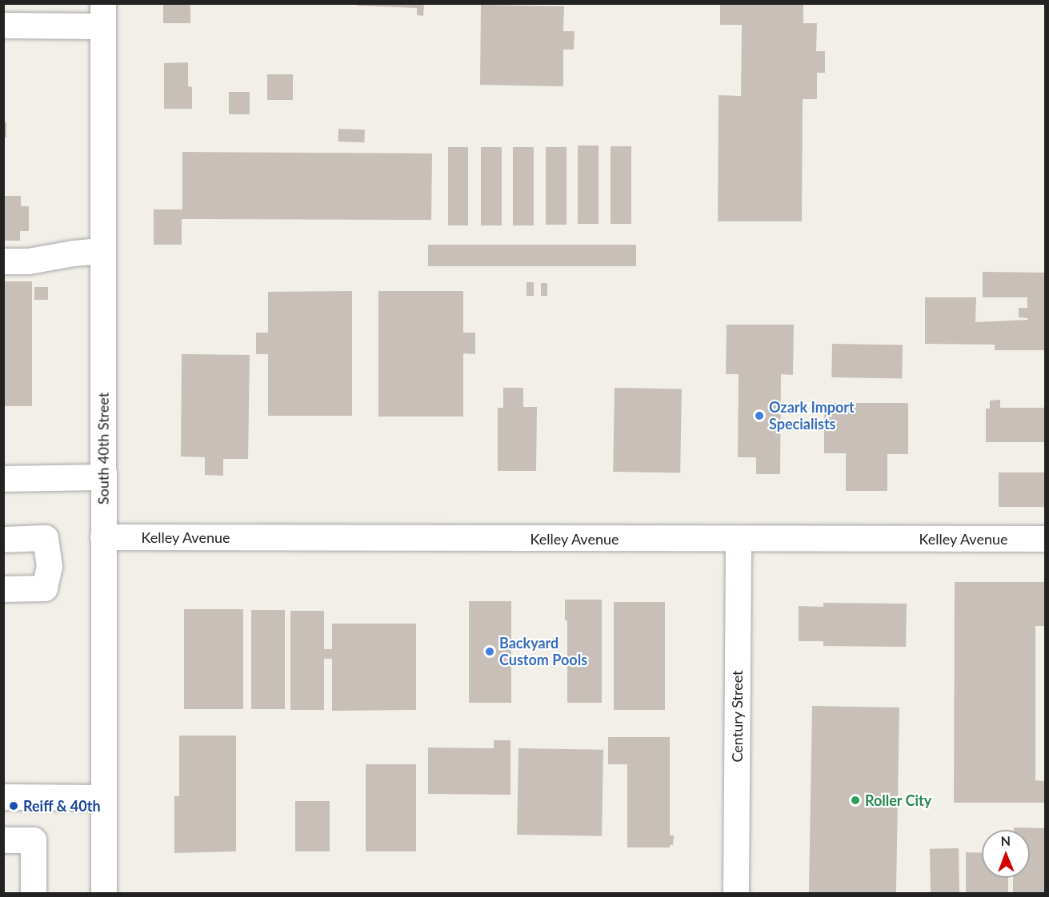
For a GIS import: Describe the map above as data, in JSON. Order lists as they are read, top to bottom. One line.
{"streets":{"street":["South 40th Street","Kelley Avenue","Century Street"]},"crossings":[["South 40th Street","Kelley Avenue"],["Kelley Avenue","Century Street"]],"places":["Ozark Import Specialists","Backyard Custom Pools","Roller City","Reiff & 40th"],"north":"top"}
